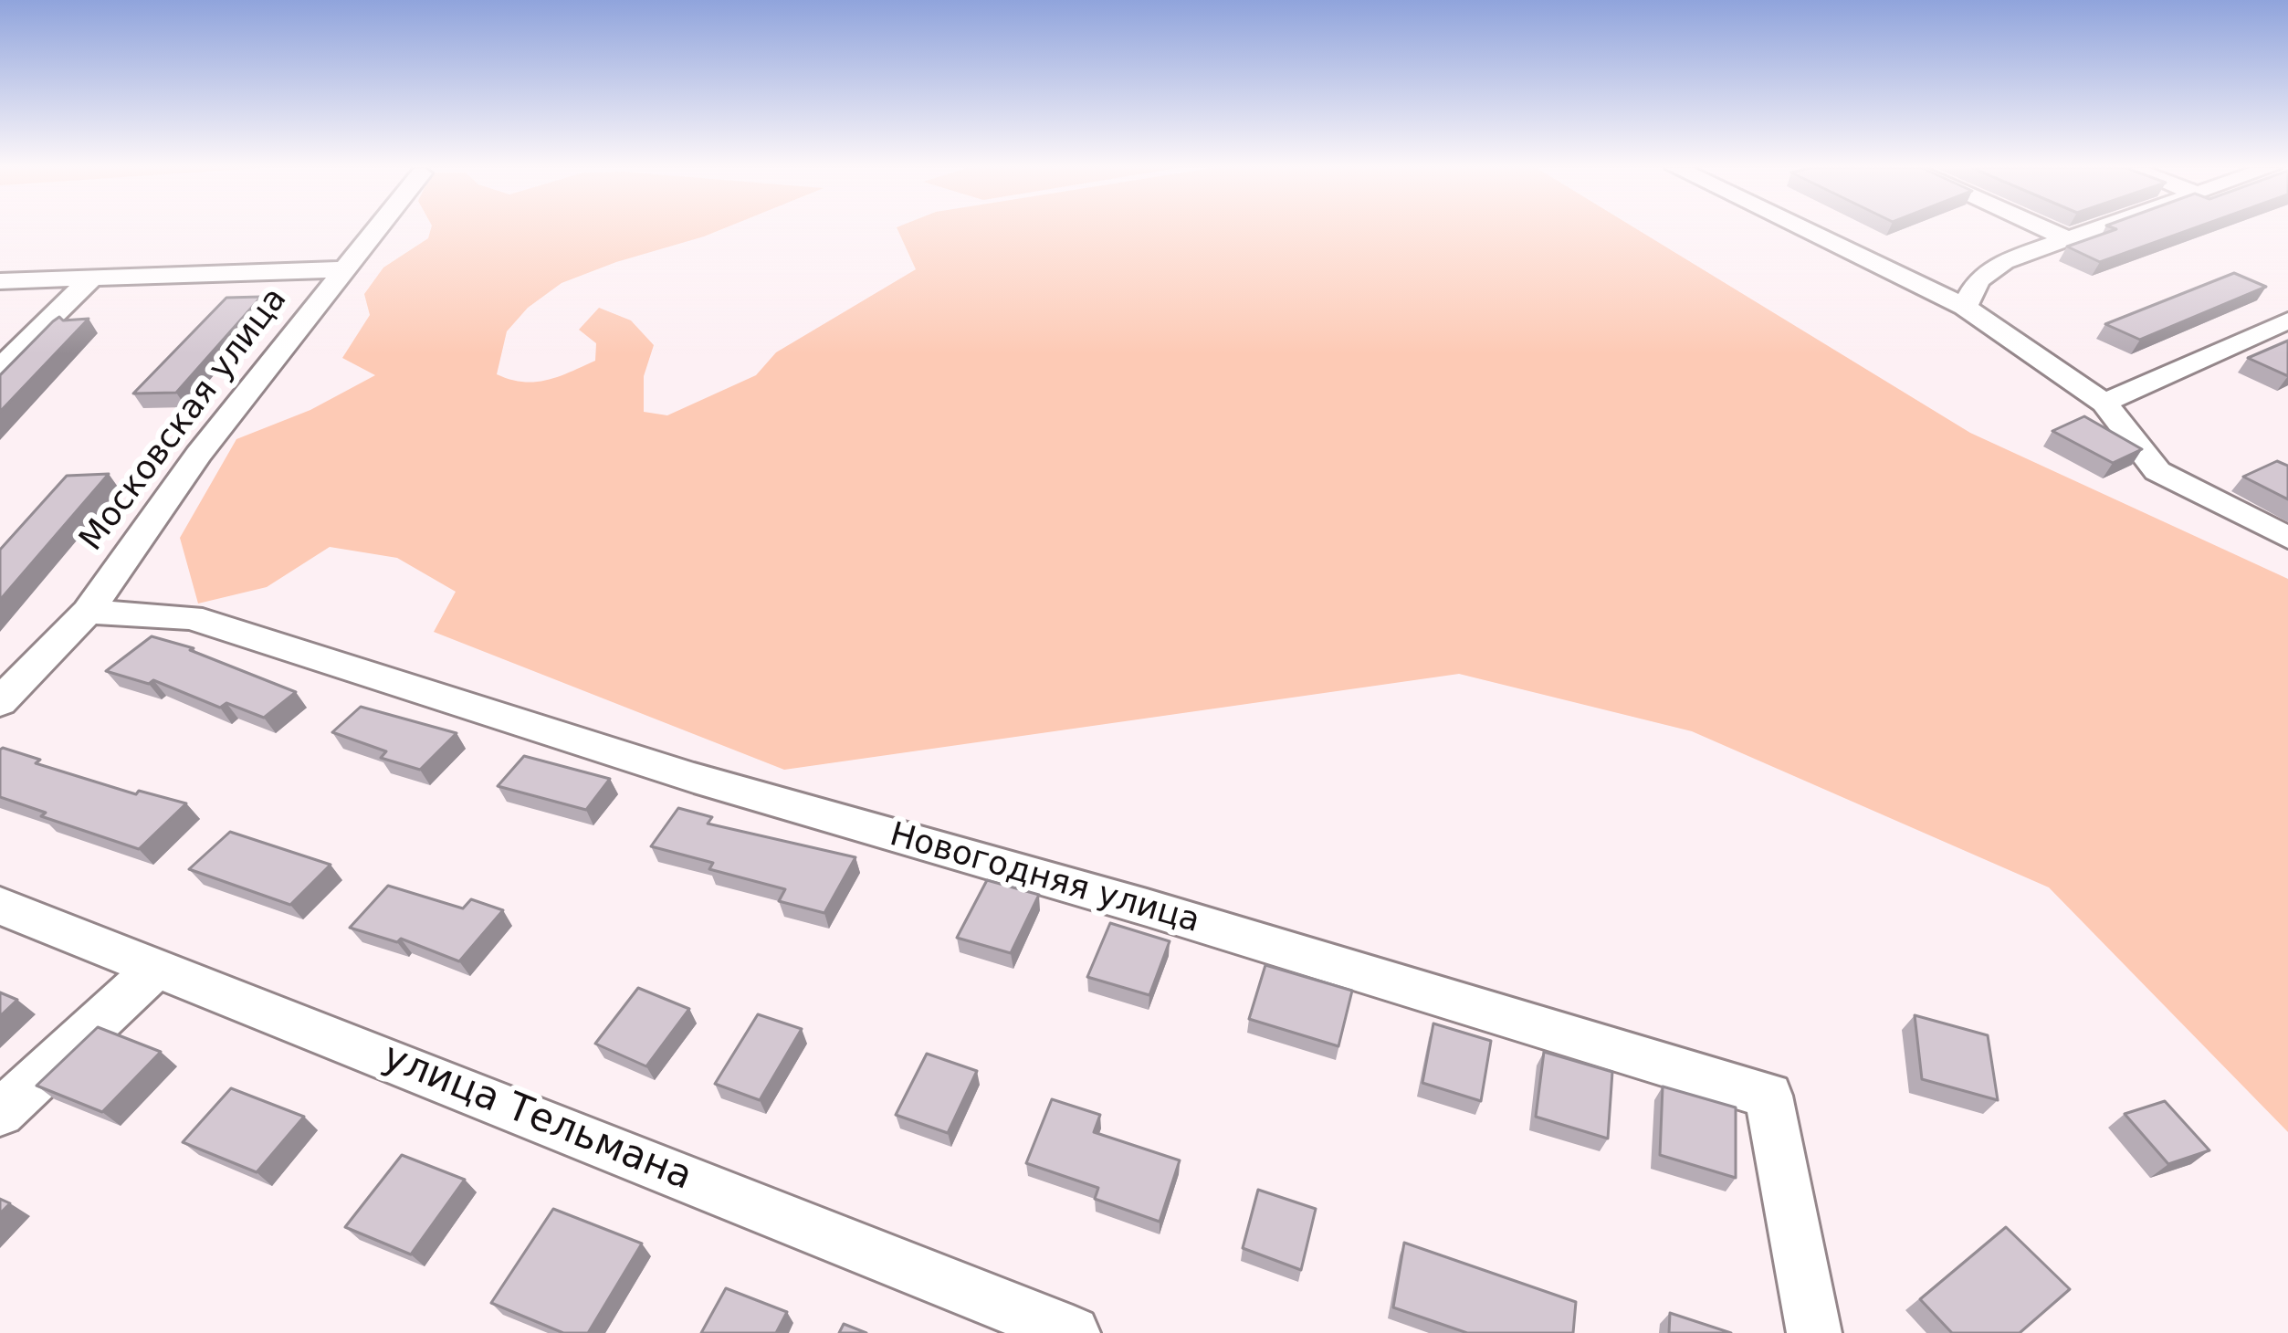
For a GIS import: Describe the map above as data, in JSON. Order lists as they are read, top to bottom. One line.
{"streets":{"street":["Московская улица","Новогодняя улица","улица Тельмана"]},"crossings":[["Московская улица","Новогодняя улица"]]}
